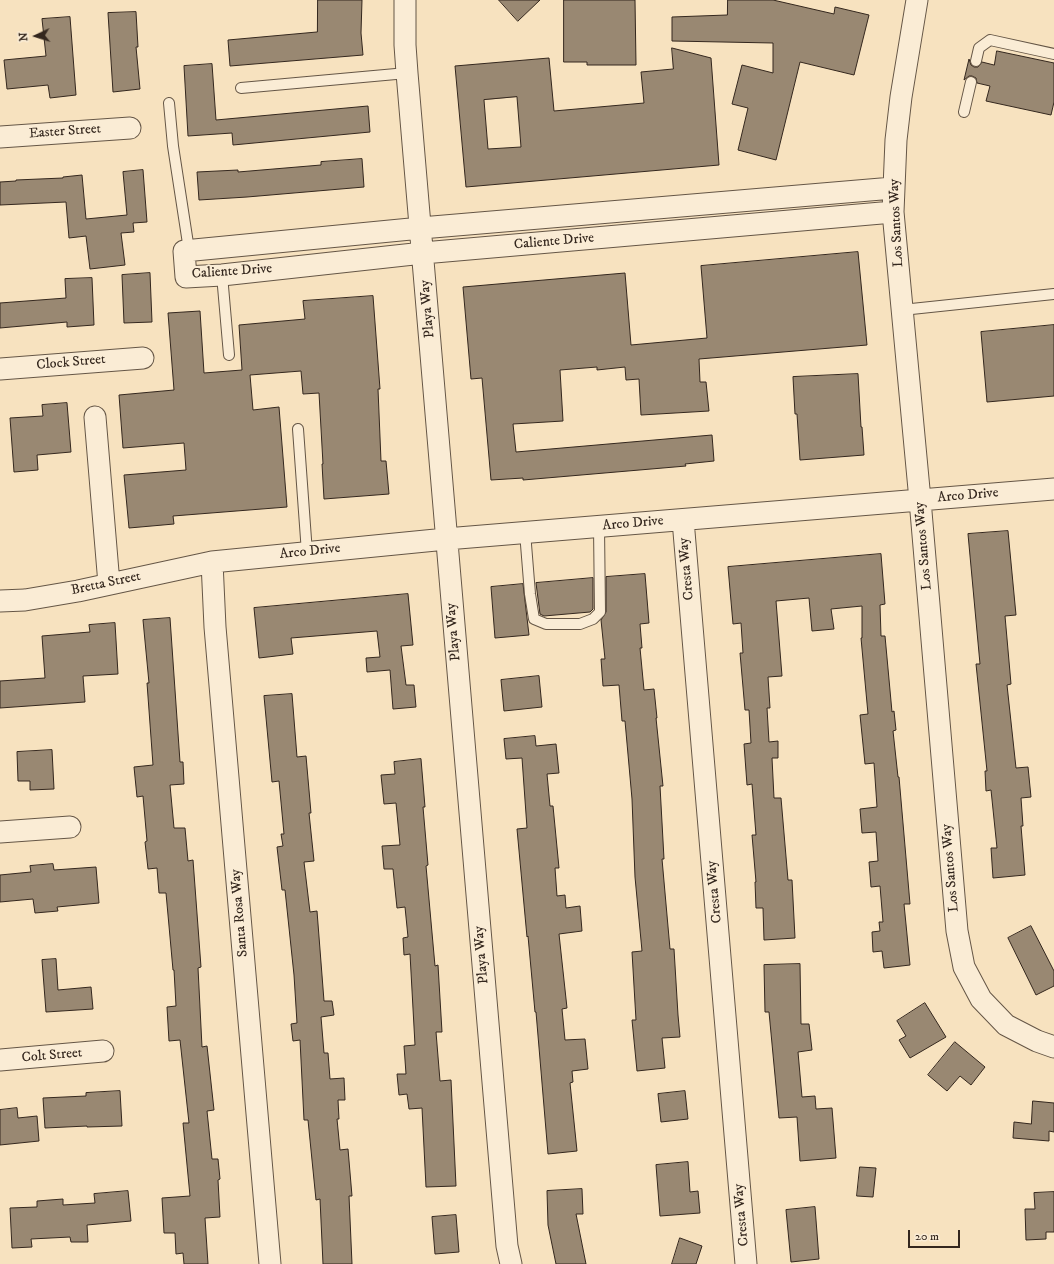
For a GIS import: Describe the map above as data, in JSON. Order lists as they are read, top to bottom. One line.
{"streets":{"street":["Easter Street","Los Santos Way","Caliente Drive","Playa Way","Clock Street","Arco Drive","Cresta Way","Bretta Street","Santa Rosa Way","Colt Street"]},"crossings":[["Los Santos Way","Caliente Drive"],["Los Santos Way","Arco Drive"],["Caliente Drive","Playa Way"],["Playa Way","Arco Drive"],["Arco Drive","Cresta Way"],["Arco Drive","Bretta Street"],["Arco Drive","Santa Rosa Way"],["Bretta Street","Santa Rosa Way"]],"scale_bar":"20 m","north":"left"}
